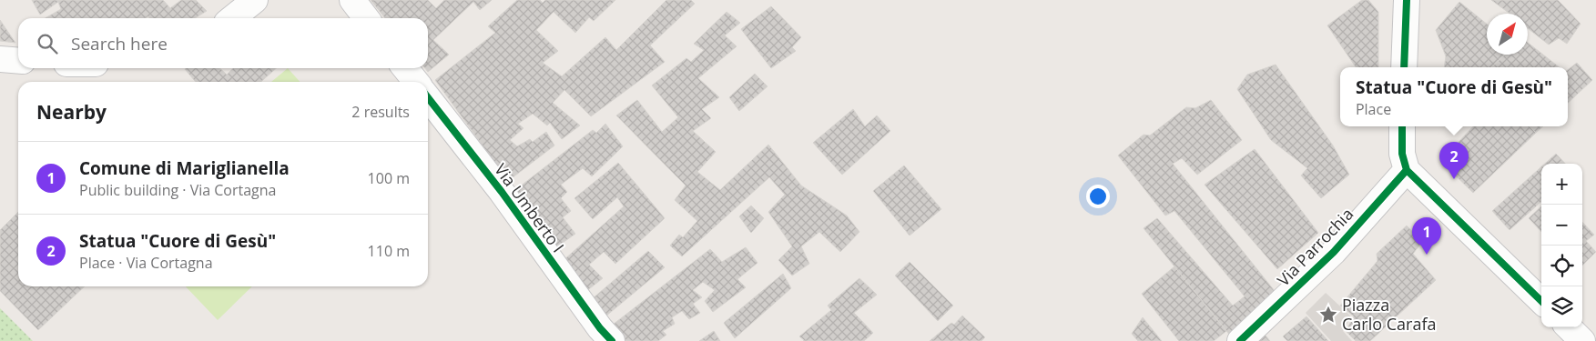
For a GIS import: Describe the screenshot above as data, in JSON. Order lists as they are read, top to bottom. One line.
{"streets":{"street":["Via Umberto I","Via Parrochia"]},"places":{"place":["Piazza Carlo Carafa"]},"north":"top right","page":{"search":"Search here","popup":["Statua \"Cuore di Gesù\"","Place"],"heading":["Nearby","2 results"],"list":[{"mark":"1","name":"Comune di Mariglianella","note":"Public building · Via Cortagna","value":"100 m"},{"mark":"2","name":"Statua \"Cuore di Gesù\"","note":"Place · Via Cortagna","value":"110 m"}],"pins":["2","1"],"map_buttons":["+","−"]}}
